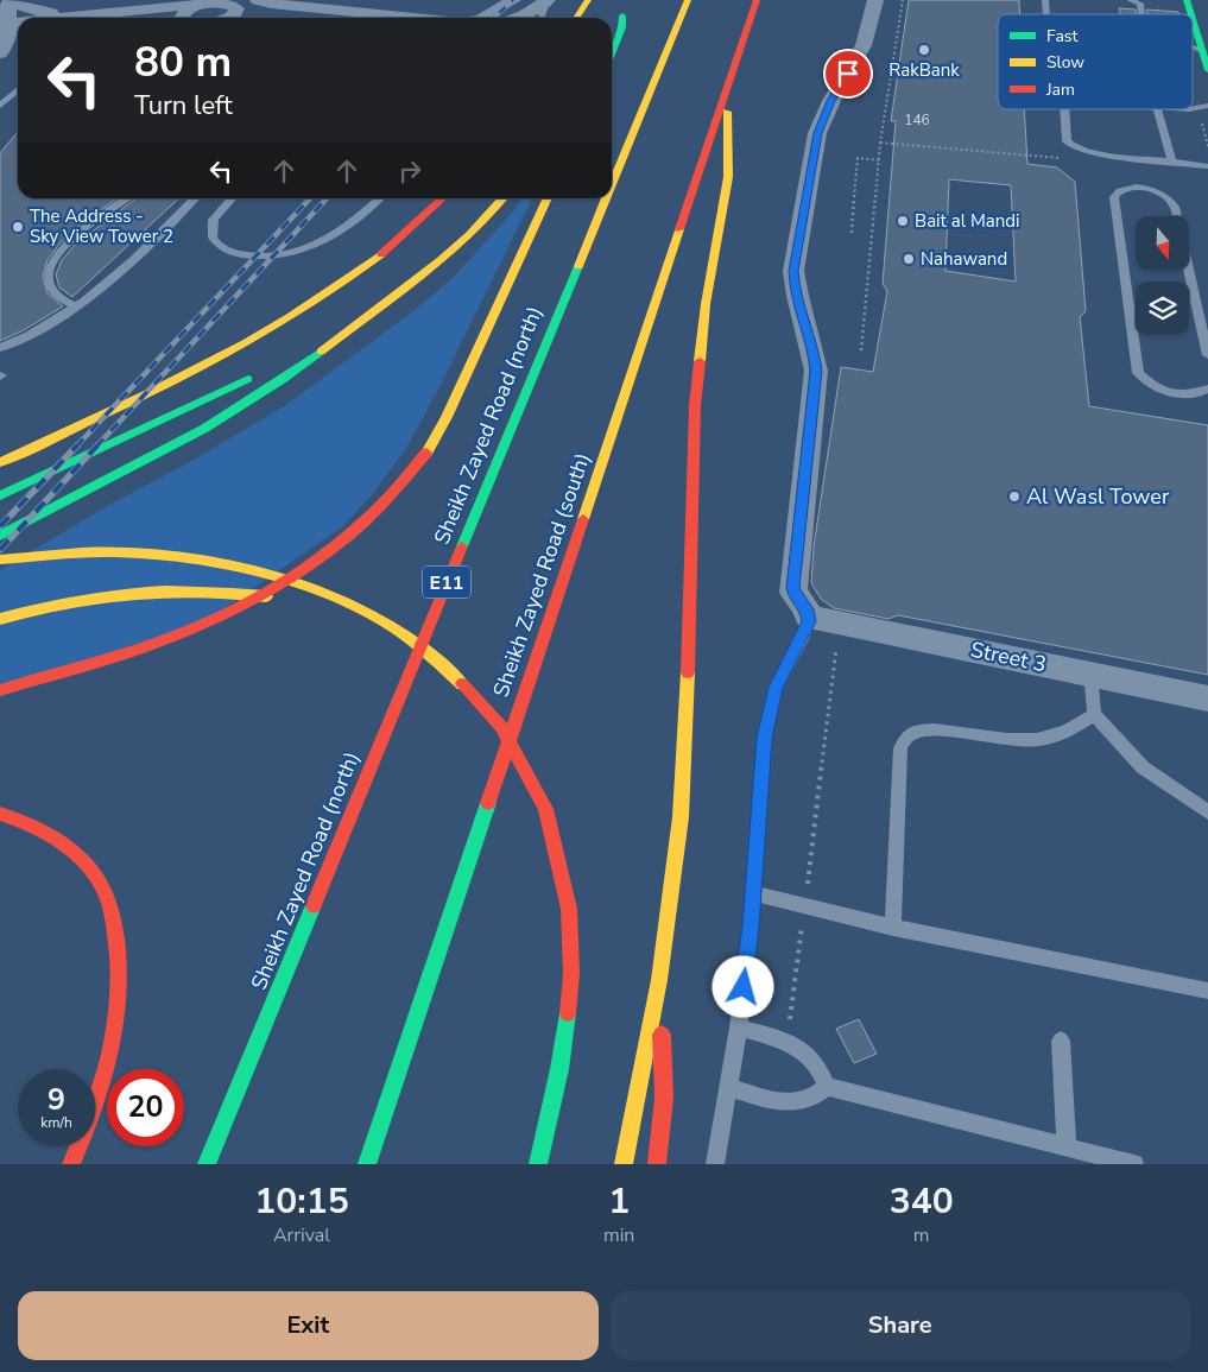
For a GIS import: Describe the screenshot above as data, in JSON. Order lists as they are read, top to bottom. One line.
{"streets":{"main road":["Sheikh Zayed Road (north)","Sheikh Zayed Road (south)","E11"],"street":["Street 3"]},"places":["RakBank","Bait al Mandi","The Address - Sky View Tower 2","Nahawand","Al Wasl Tower"],"house_numbers":["146"],"legend":["Fast","Slow","Jam"],"north":"bottom","page":{"turn":["80 m","Turn left"],"speed":"9 km/h","limit":"20","eta":["10:15","Arrival","1","min","340","m"],"buttons":["Exit","Share"]}}
